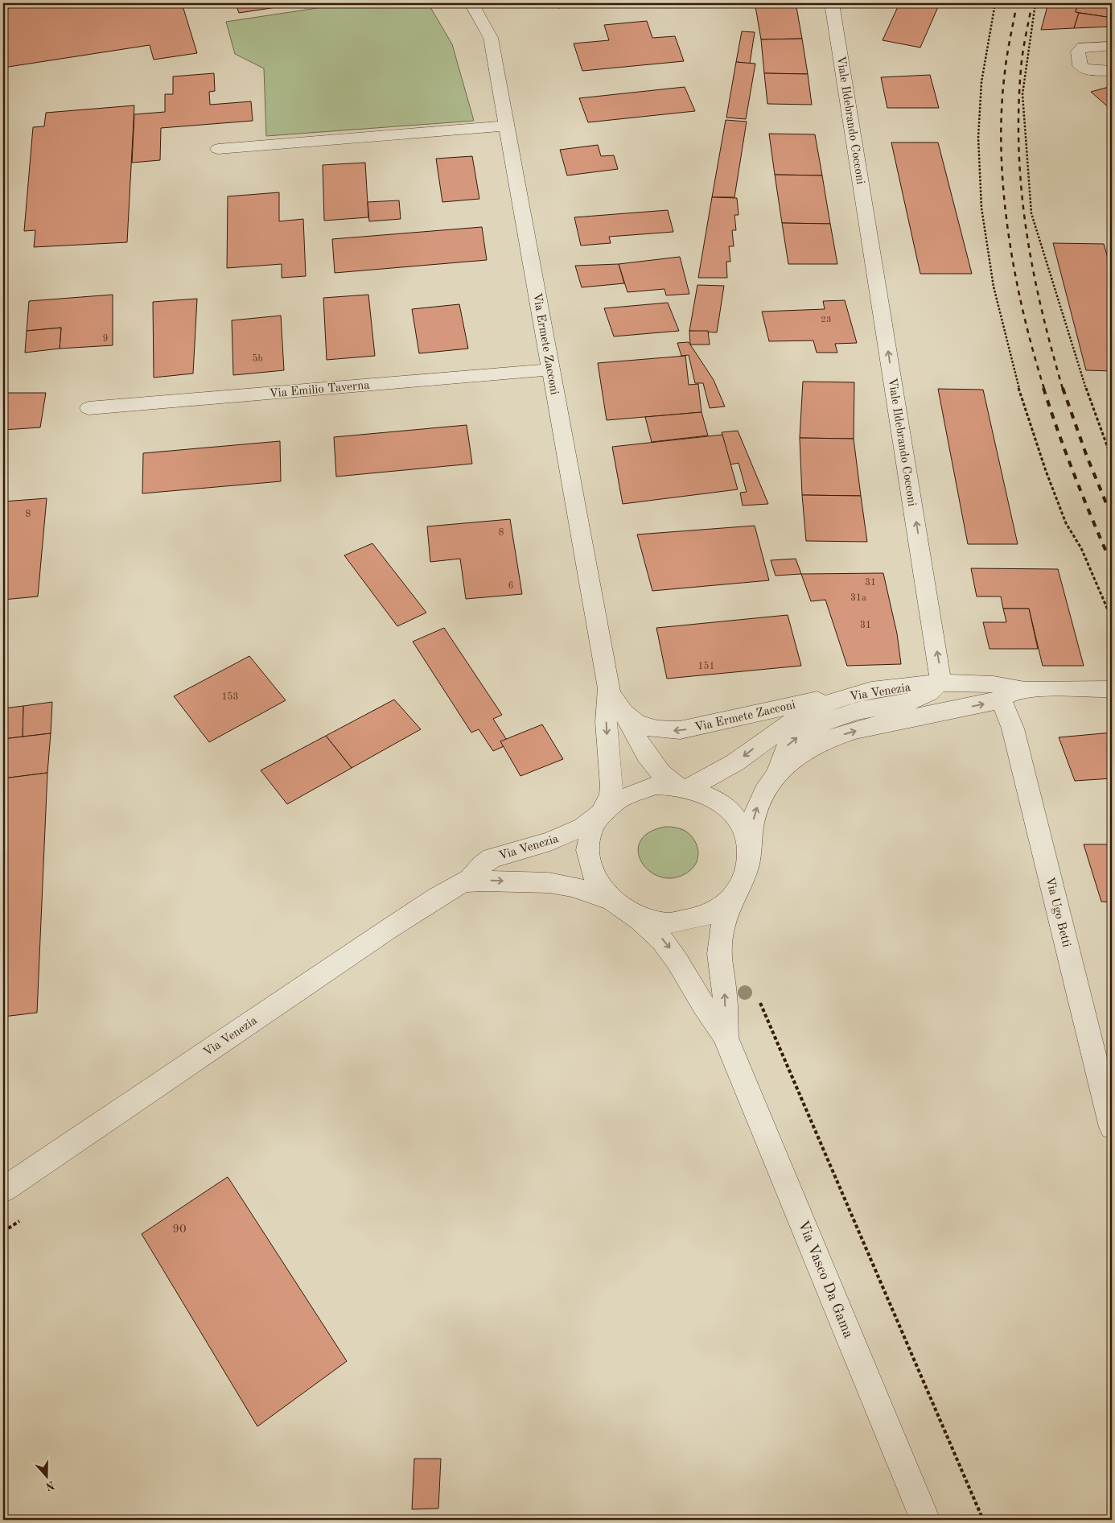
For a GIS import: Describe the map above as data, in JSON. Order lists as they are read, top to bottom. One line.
{"streets":{"street":["Viale Ildebrando Cocconi","Via Ermete Zacconi","Via Emilio Taverna","Via Venezia","Via Ugo Betti","Via Vasco Da Gama"]},"crossings":[["Viale Ildebrando Cocconi","Via Venezia"],["Via Ermete Zacconi","Via Emilio Taverna"],["Via Ermete Zacconi","Via Venezia"],["Via Venezia","Via Ugo Betti"],["Via Venezia","Via Vasco Da Gama"]],"one_way":["Viale Ildebrando Cocconi"],"house_numbers":["23","9","5b","8","8","31","6","31a","31","151","153","90"],"north":"bottom"}
